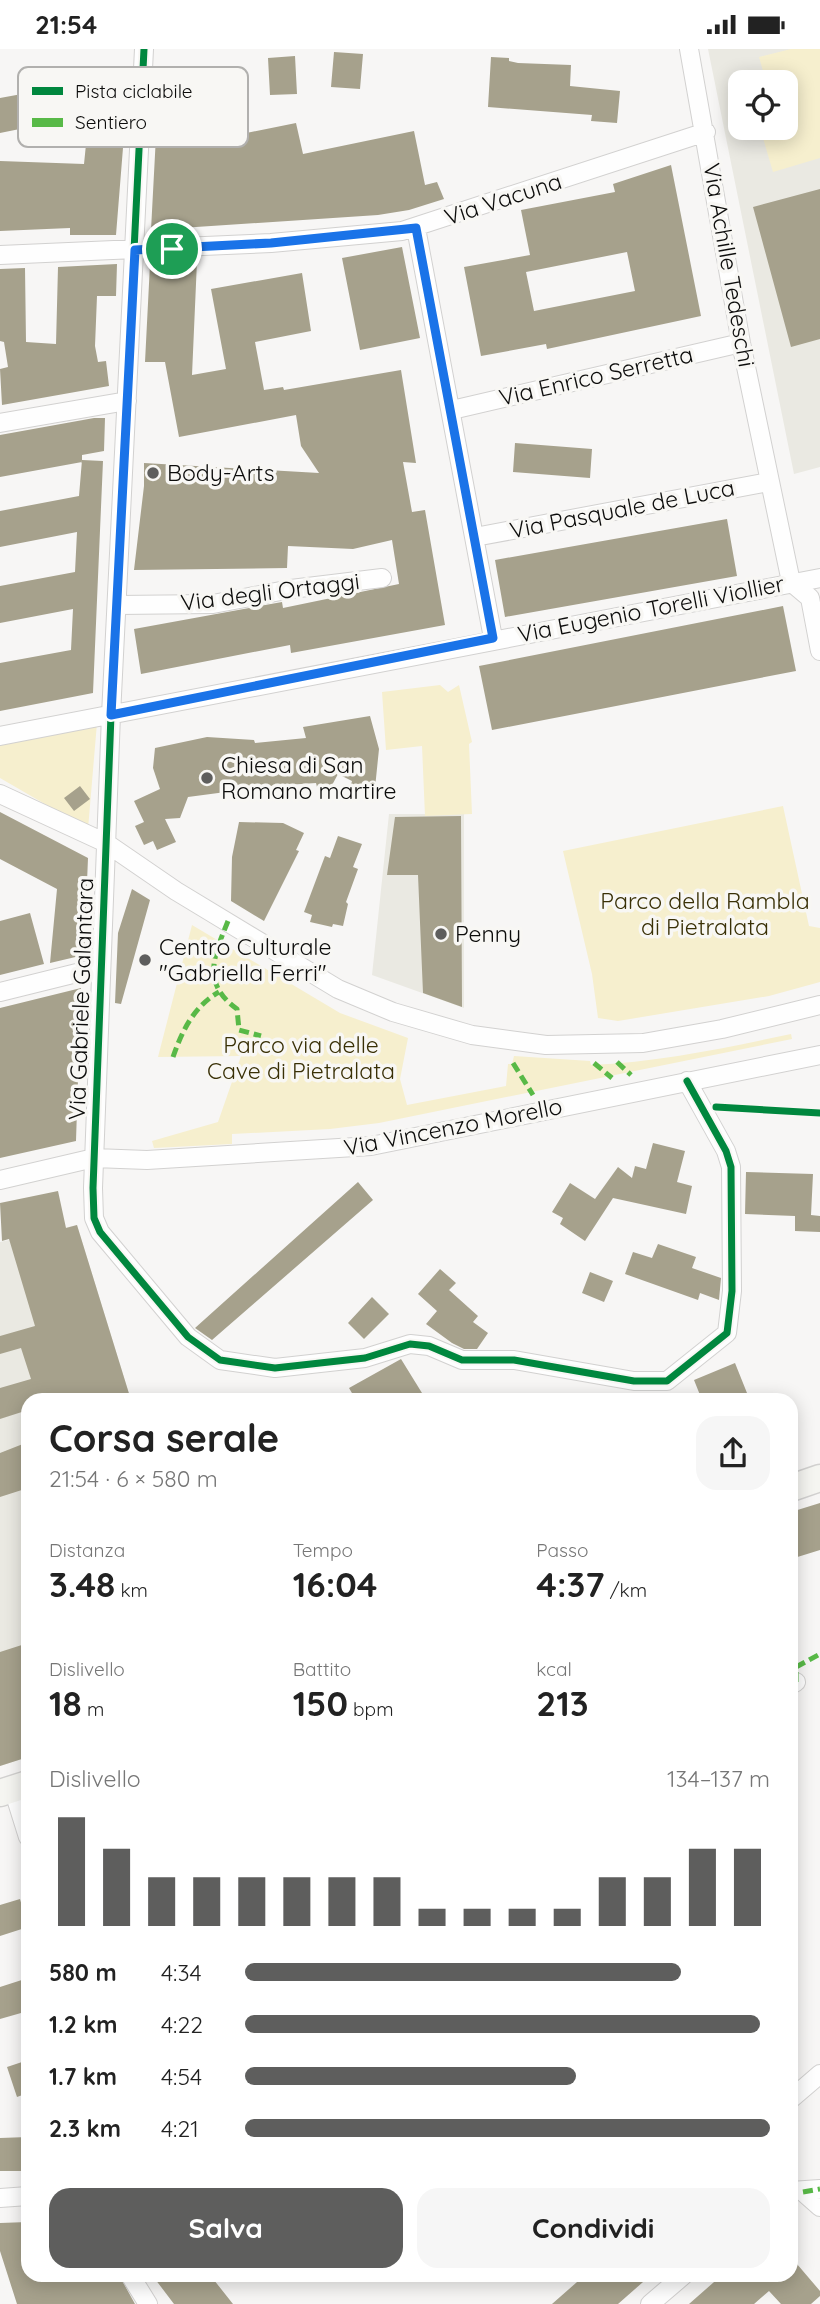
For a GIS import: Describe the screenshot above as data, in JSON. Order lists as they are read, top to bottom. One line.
{"streets":{"street":["Via Vacuna","Via Achille Tedeschi","Via Enrico Serretta","Via Pasquale de Luca","Via degli Ortaggi","Via Eugenio Torelli Viollier","Via Gabriele Galantara","Via Vincenzo Morello"]},"crossings":[["Via Vacuna","Via Achille Tedeschi"],["Via Vacuna","Via Gabriele Galantara"],["Via Achille Tedeschi","Via Enrico Serretta"],["Via Achille Tedeschi","Via Pasquale de Luca"],["Via Achille Tedeschi","Via Eugenio Torelli Viollier"],["Via degli Ortaggi","Via Gabriele Galantara"],["Via Eugenio Torelli Viollier","Via Gabriele Galantara"],["Via Gabriele Galantara","Via Vincenzo Morello"]],"parks":["Parco della Rambla di Pietralata","Parco via delle Cave di Pietralata"],"places":["Body-Arts","Chiesa di San Romano martire","Penny","Centro Culturale \"Gabriella Ferri\""],"legend":["Pista ciclabile","Sentiero"],"page":{"status":"21:54","heading":["Corsa serale","21:54 · 6 × 580 m"],"stats":[["Distanza","3.48 km"],["Tempo","16:04"],["Passo","4:37 /km"],["Dislivello","18 m"],["Battito","150 bpm"],["kcal","213"]],"chart":["Dislivello","134–137 m"],"list":[{"name":"580 m","note":"4:34"},{"name":"1.2 km","note":"4:22"},{"name":"1.7 km","note":"4:54"},{"name":"2.3 km","note":"4:21"}],"buttons":["Salva","Condividi"]}}
